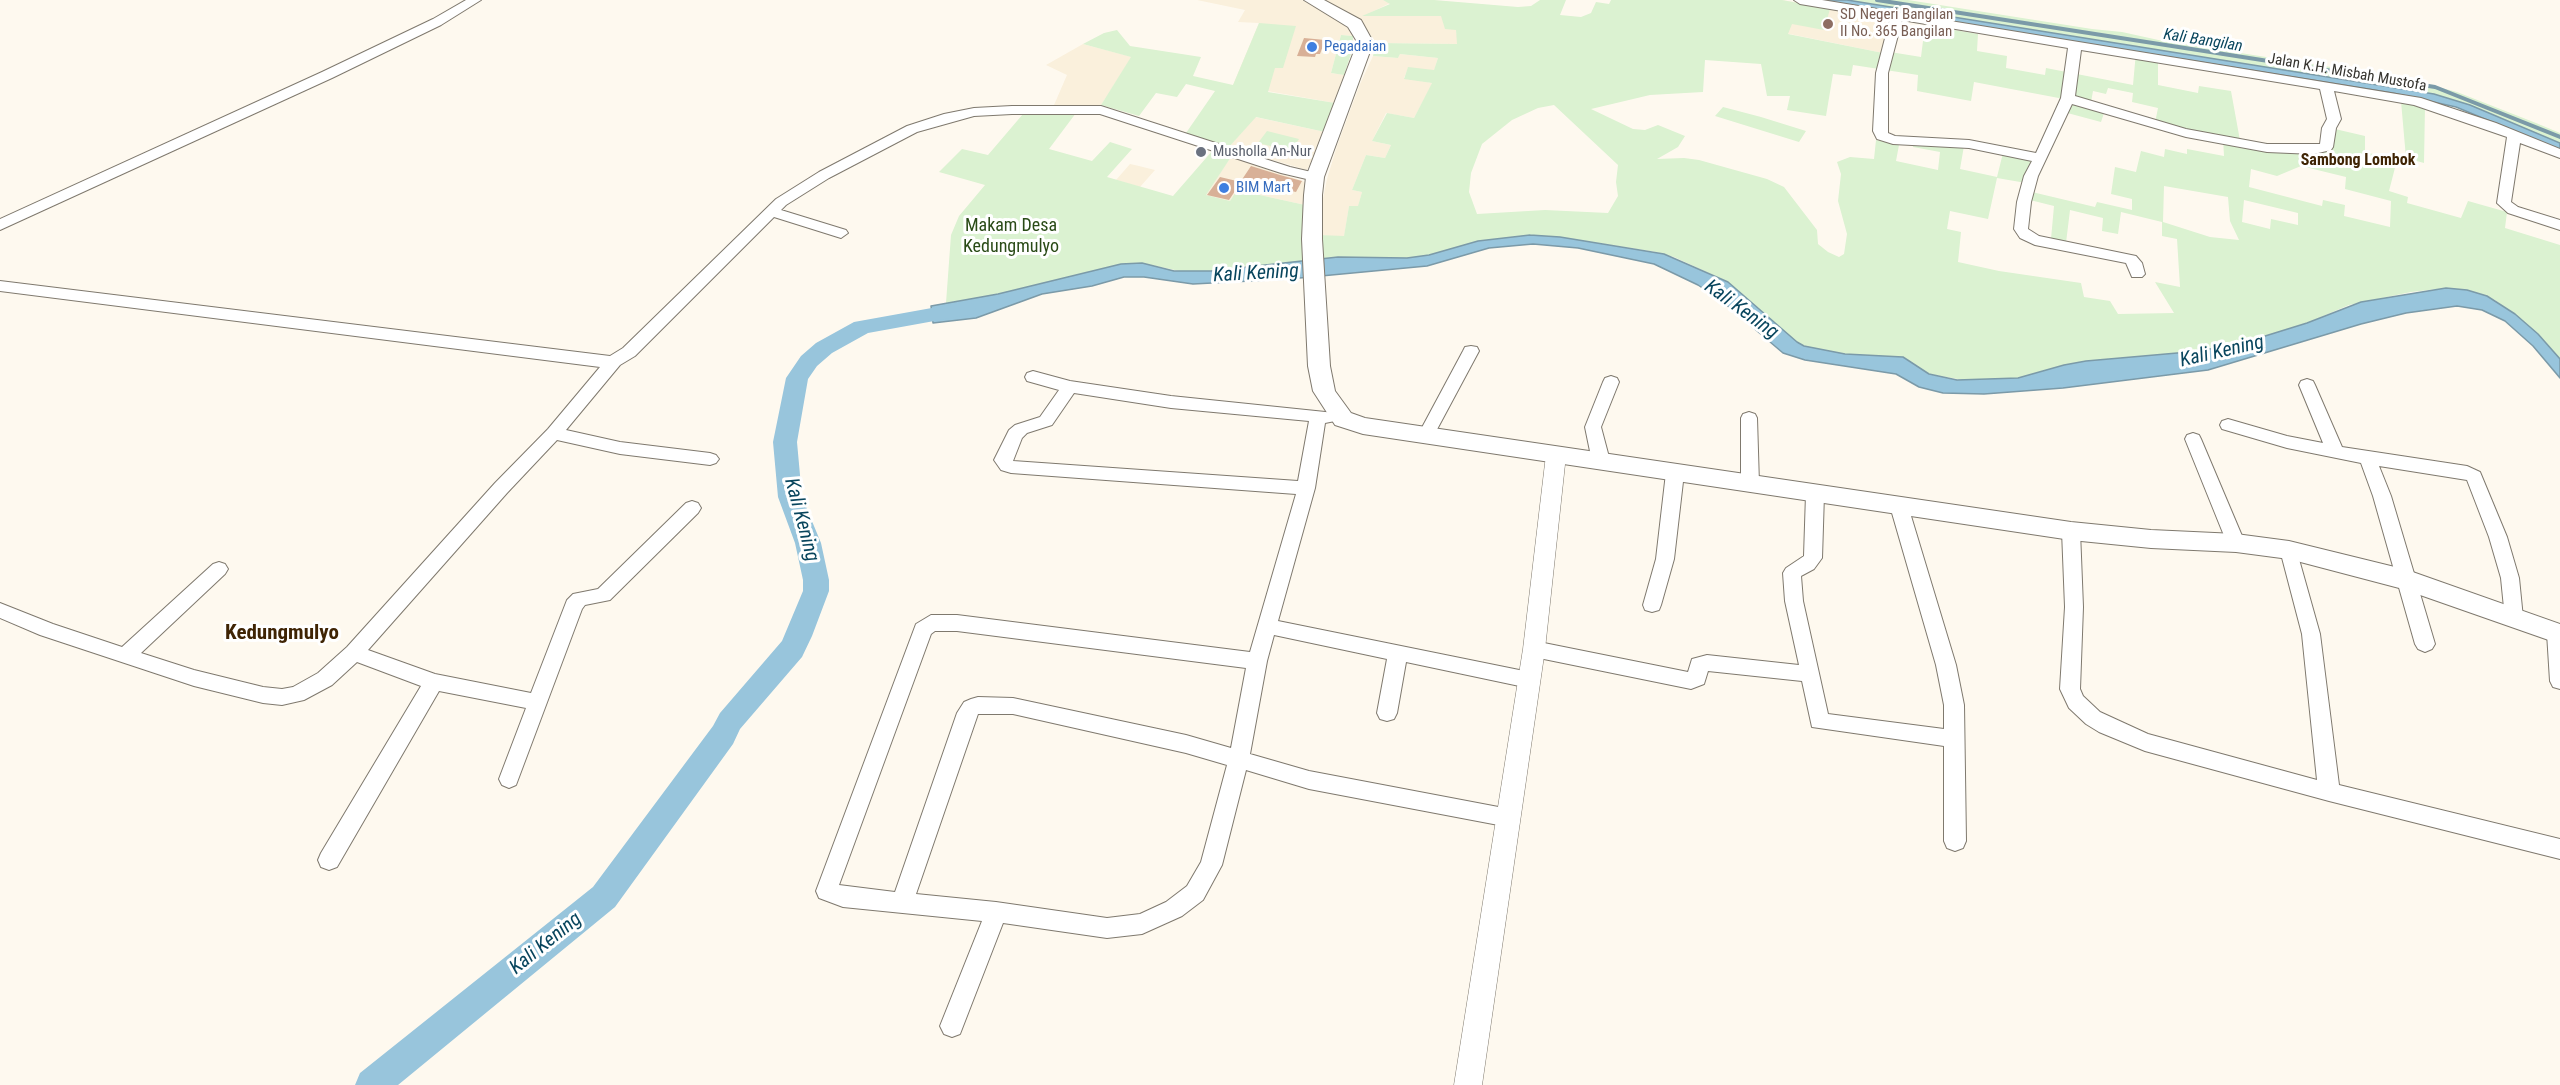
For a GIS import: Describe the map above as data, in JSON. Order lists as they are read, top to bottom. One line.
{"streets":{"street":["Jalan K.H. Misbah Mustofa"]},"districts":["Sambong Lombok","Kedungmulyo"],"water":["Kali Bangilan","Kali Kening"],"parks":["Makam Desa Kedungmulyo"],"places":["SD Negeri Bangilan II No. 365 Bangilan","Pegadaian","Musholla An-Nur","BIM Mart"]}
